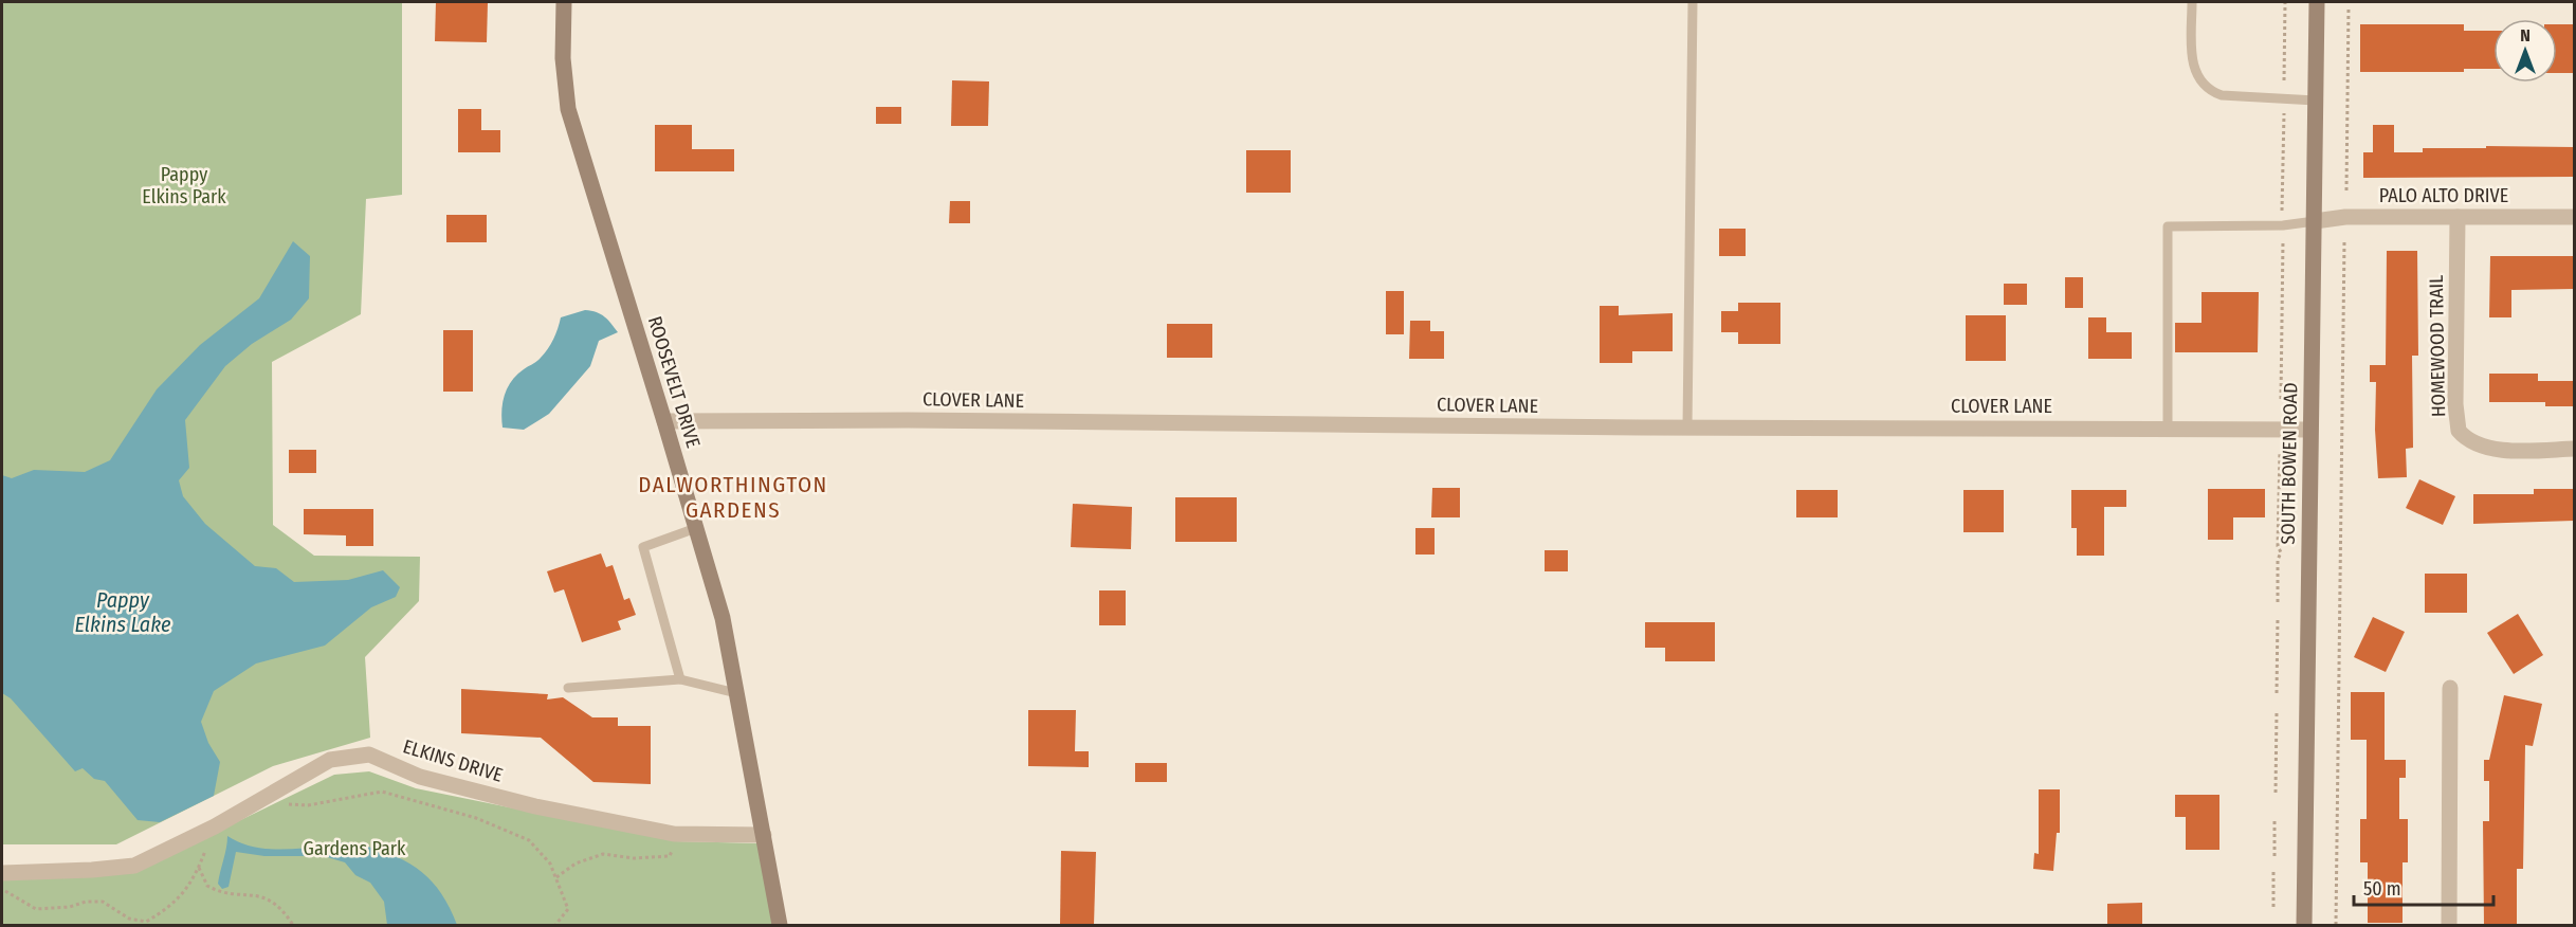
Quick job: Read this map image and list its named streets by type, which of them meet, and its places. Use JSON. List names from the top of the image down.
{
  "streets": {
    "street": [
      "PALO ALTO DRIVE",
      "HOMEWOOD TRAIL",
      "ROOSEVELT DRIVE",
      "CLOVER LANE",
      "SOUTH BOWEN ROAD",
      "ELKINS DRIVE"
    ]
  },
  "crossings": [
    ["PALO ALTO DRIVE", "HOMEWOOD TRAIL"],
    ["PALO ALTO DRIVE", "SOUTH BOWEN ROAD"],
    ["ROOSEVELT DRIVE", "CLOVER LANE"],
    ["ROOSEVELT DRIVE", "ELKINS DRIVE"],
    ["CLOVER LANE", "SOUTH BOWEN ROAD"]
  ],
  "districts": ["DALWORTHINGTON GARDENS"],
  "water": ["Pappy Elkins Lake"],
  "parks": ["Pappy Elkins Park", "Gardens Park"],
  "scale_bar": "50 m",
  "north": "top"
}
